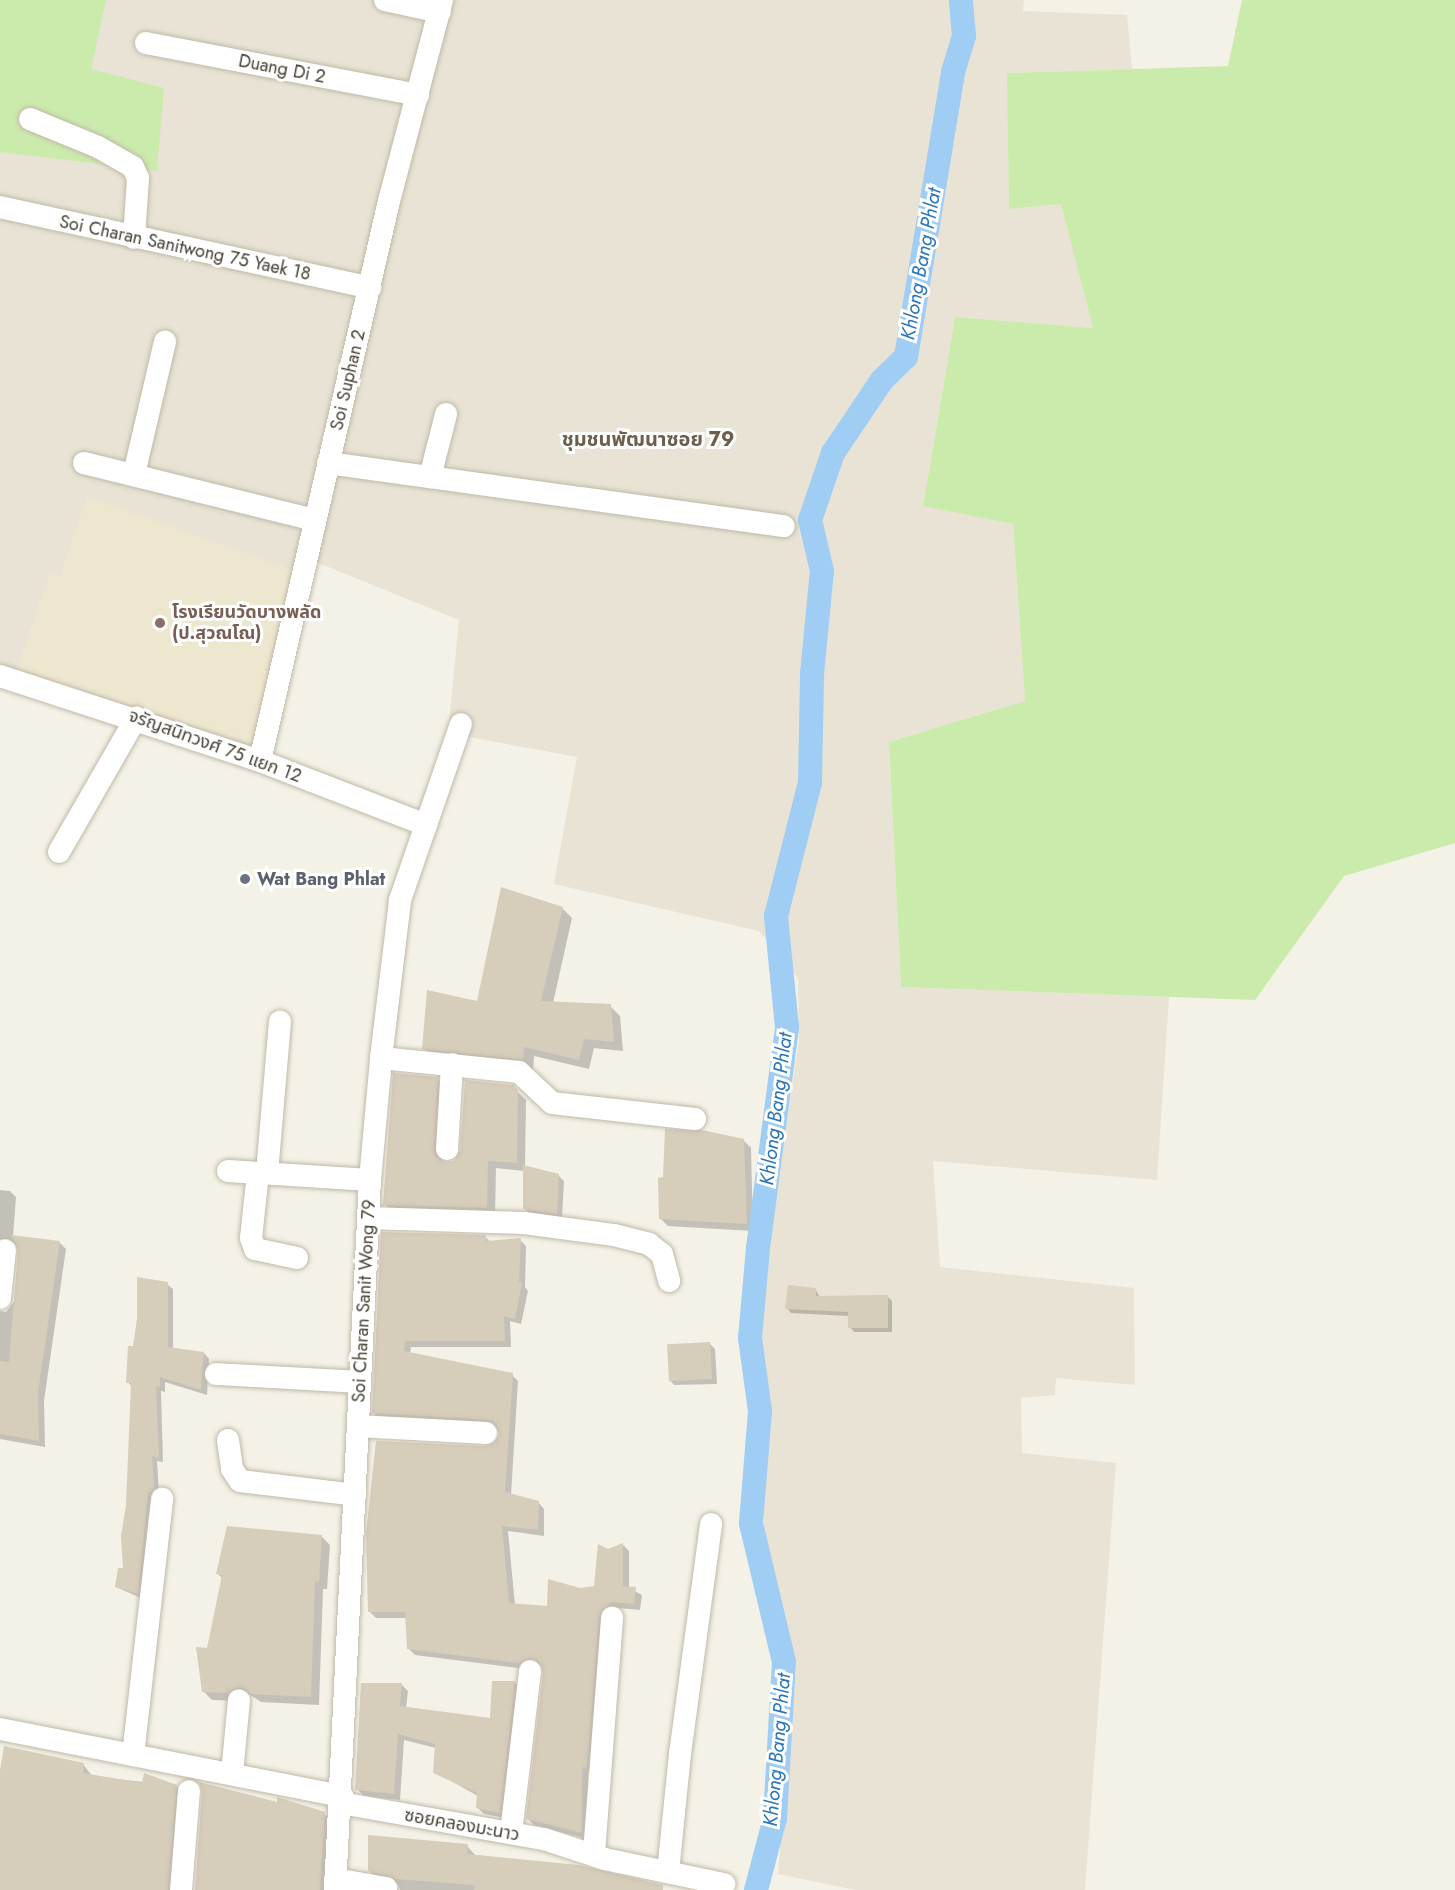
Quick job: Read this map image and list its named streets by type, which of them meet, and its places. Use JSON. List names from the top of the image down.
{
  "streets": {
    "street": [
      "Duang Di 2",
      "Soi Charan Sanitwong 75 Yaek 18",
      "Soi Suphan 2",
      "จรัญสนิทวงศ์ 75 แยก 12",
      "Soi Charan Sanit Wong 79",
      "ซอยคลองมะนาว"
    ]
  },
  "crossings": [
    ["Duang Di 2", "Soi Suphan 2"],
    ["Soi Charan Sanitwong 75 Yaek 18", "Soi Suphan 2"],
    ["Soi Suphan 2", "จรัญสนิทวงศ์ 75 แยก 12"],
    ["จรัญสนิทวงศ์ 75 แยก 12", "Soi Charan Sanit Wong 79"],
    ["Soi Charan Sanit Wong 79", "ซอยคลองมะนาว"]
  ],
  "districts": ["ชุมชนพัฒนาซอย 79"],
  "water": ["Khlong Bang Phlat"],
  "places": ["โรงเรียนวัดบางพลัด (ป.สุวณโณ)", "Wat Bang Phlat"]
}
